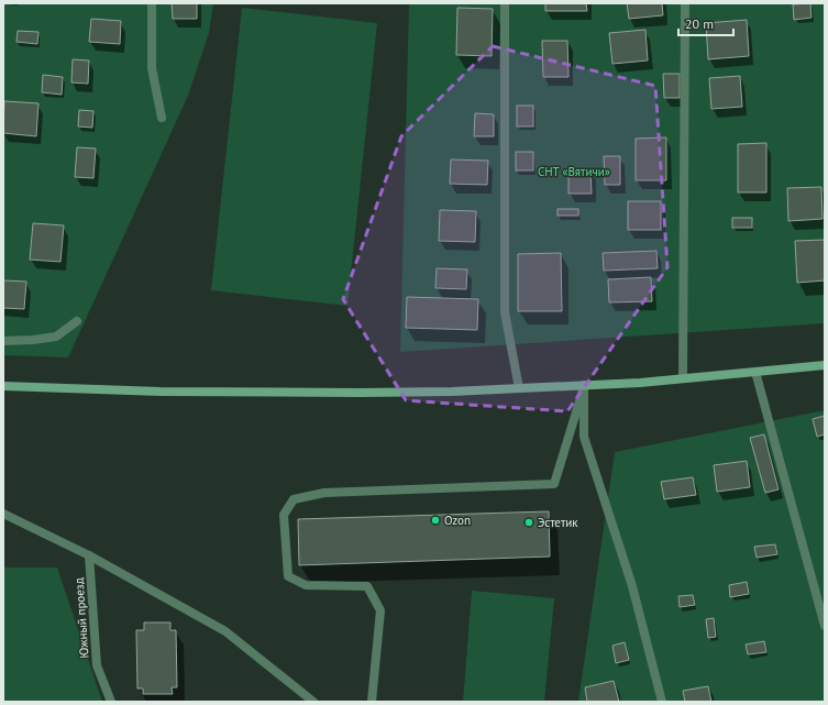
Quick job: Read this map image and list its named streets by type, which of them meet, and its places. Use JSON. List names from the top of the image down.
{
  "streets": {
    "street": ["Южный проезд"]
  },
  "parks": ["СНТ «Вятичи»"],
  "places": ["Ozon", "Эстетик"],
  "scale_bar": "20 m"
}
